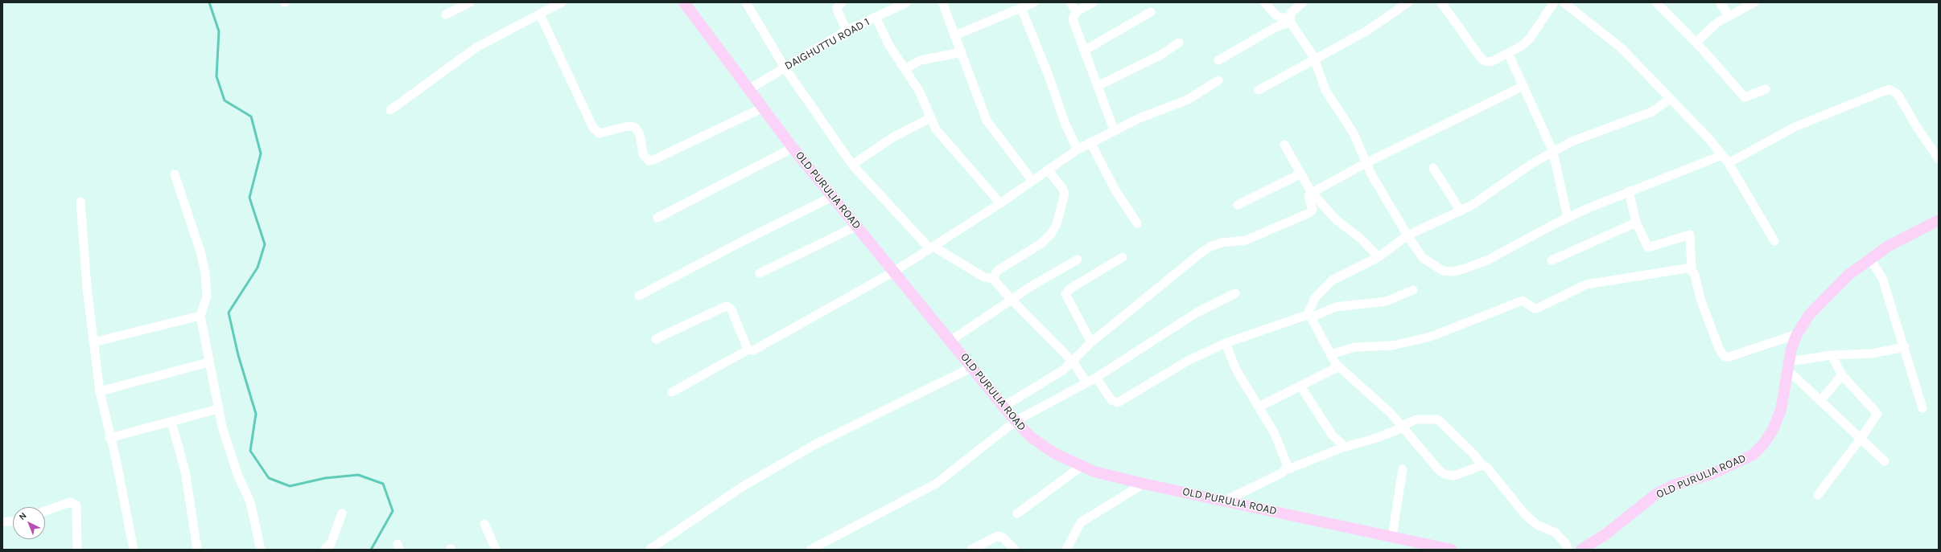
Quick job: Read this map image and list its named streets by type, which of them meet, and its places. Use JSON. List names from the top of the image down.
{
  "streets": {
    "main road": ["OLD PURULIA ROAD"],
    "street": ["DAIGHUTTU ROAD 1"]
  },
  "crossings": [
    ["DAIGHUTTU ROAD 1", "OLD PURULIA ROAD"]
  ],
  "north": "top left"
}
